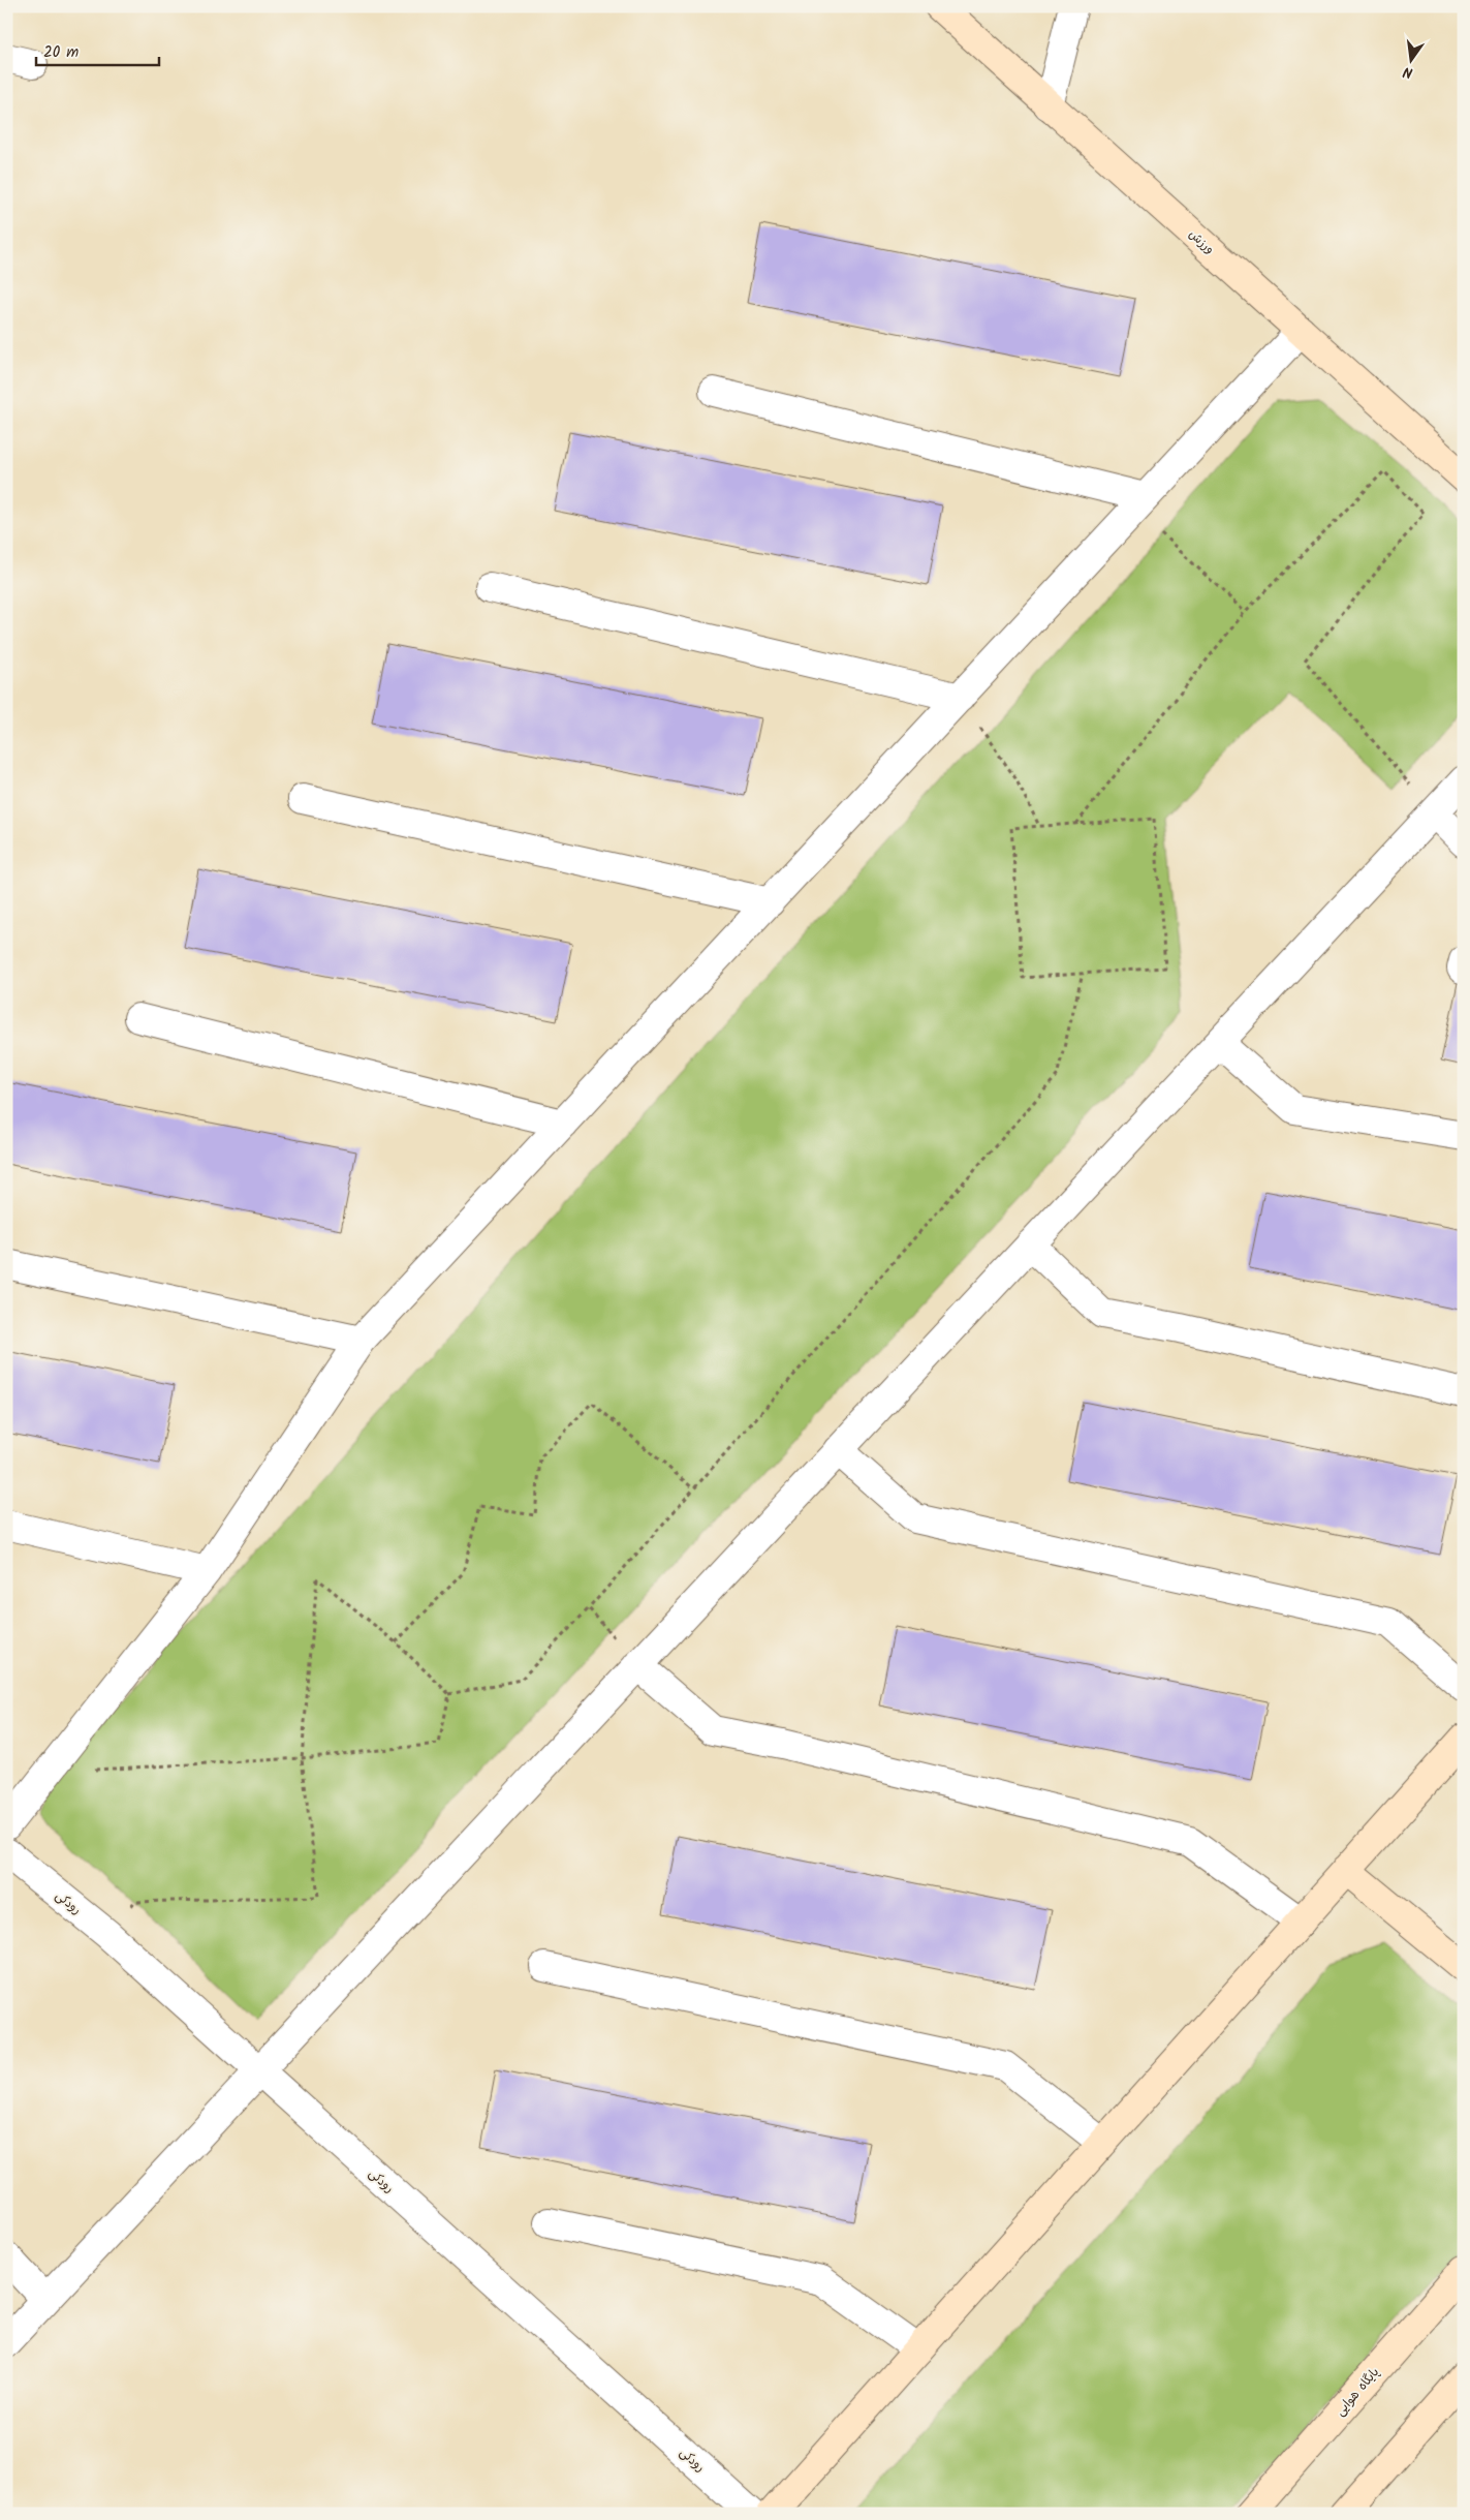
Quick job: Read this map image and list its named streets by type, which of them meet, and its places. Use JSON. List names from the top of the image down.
{
  "streets": {
    "street": ["ورزش", "رودکی", "پایگاه هوایی"]
  },
  "scale_bar": "20 m",
  "north": "bottom"
}
